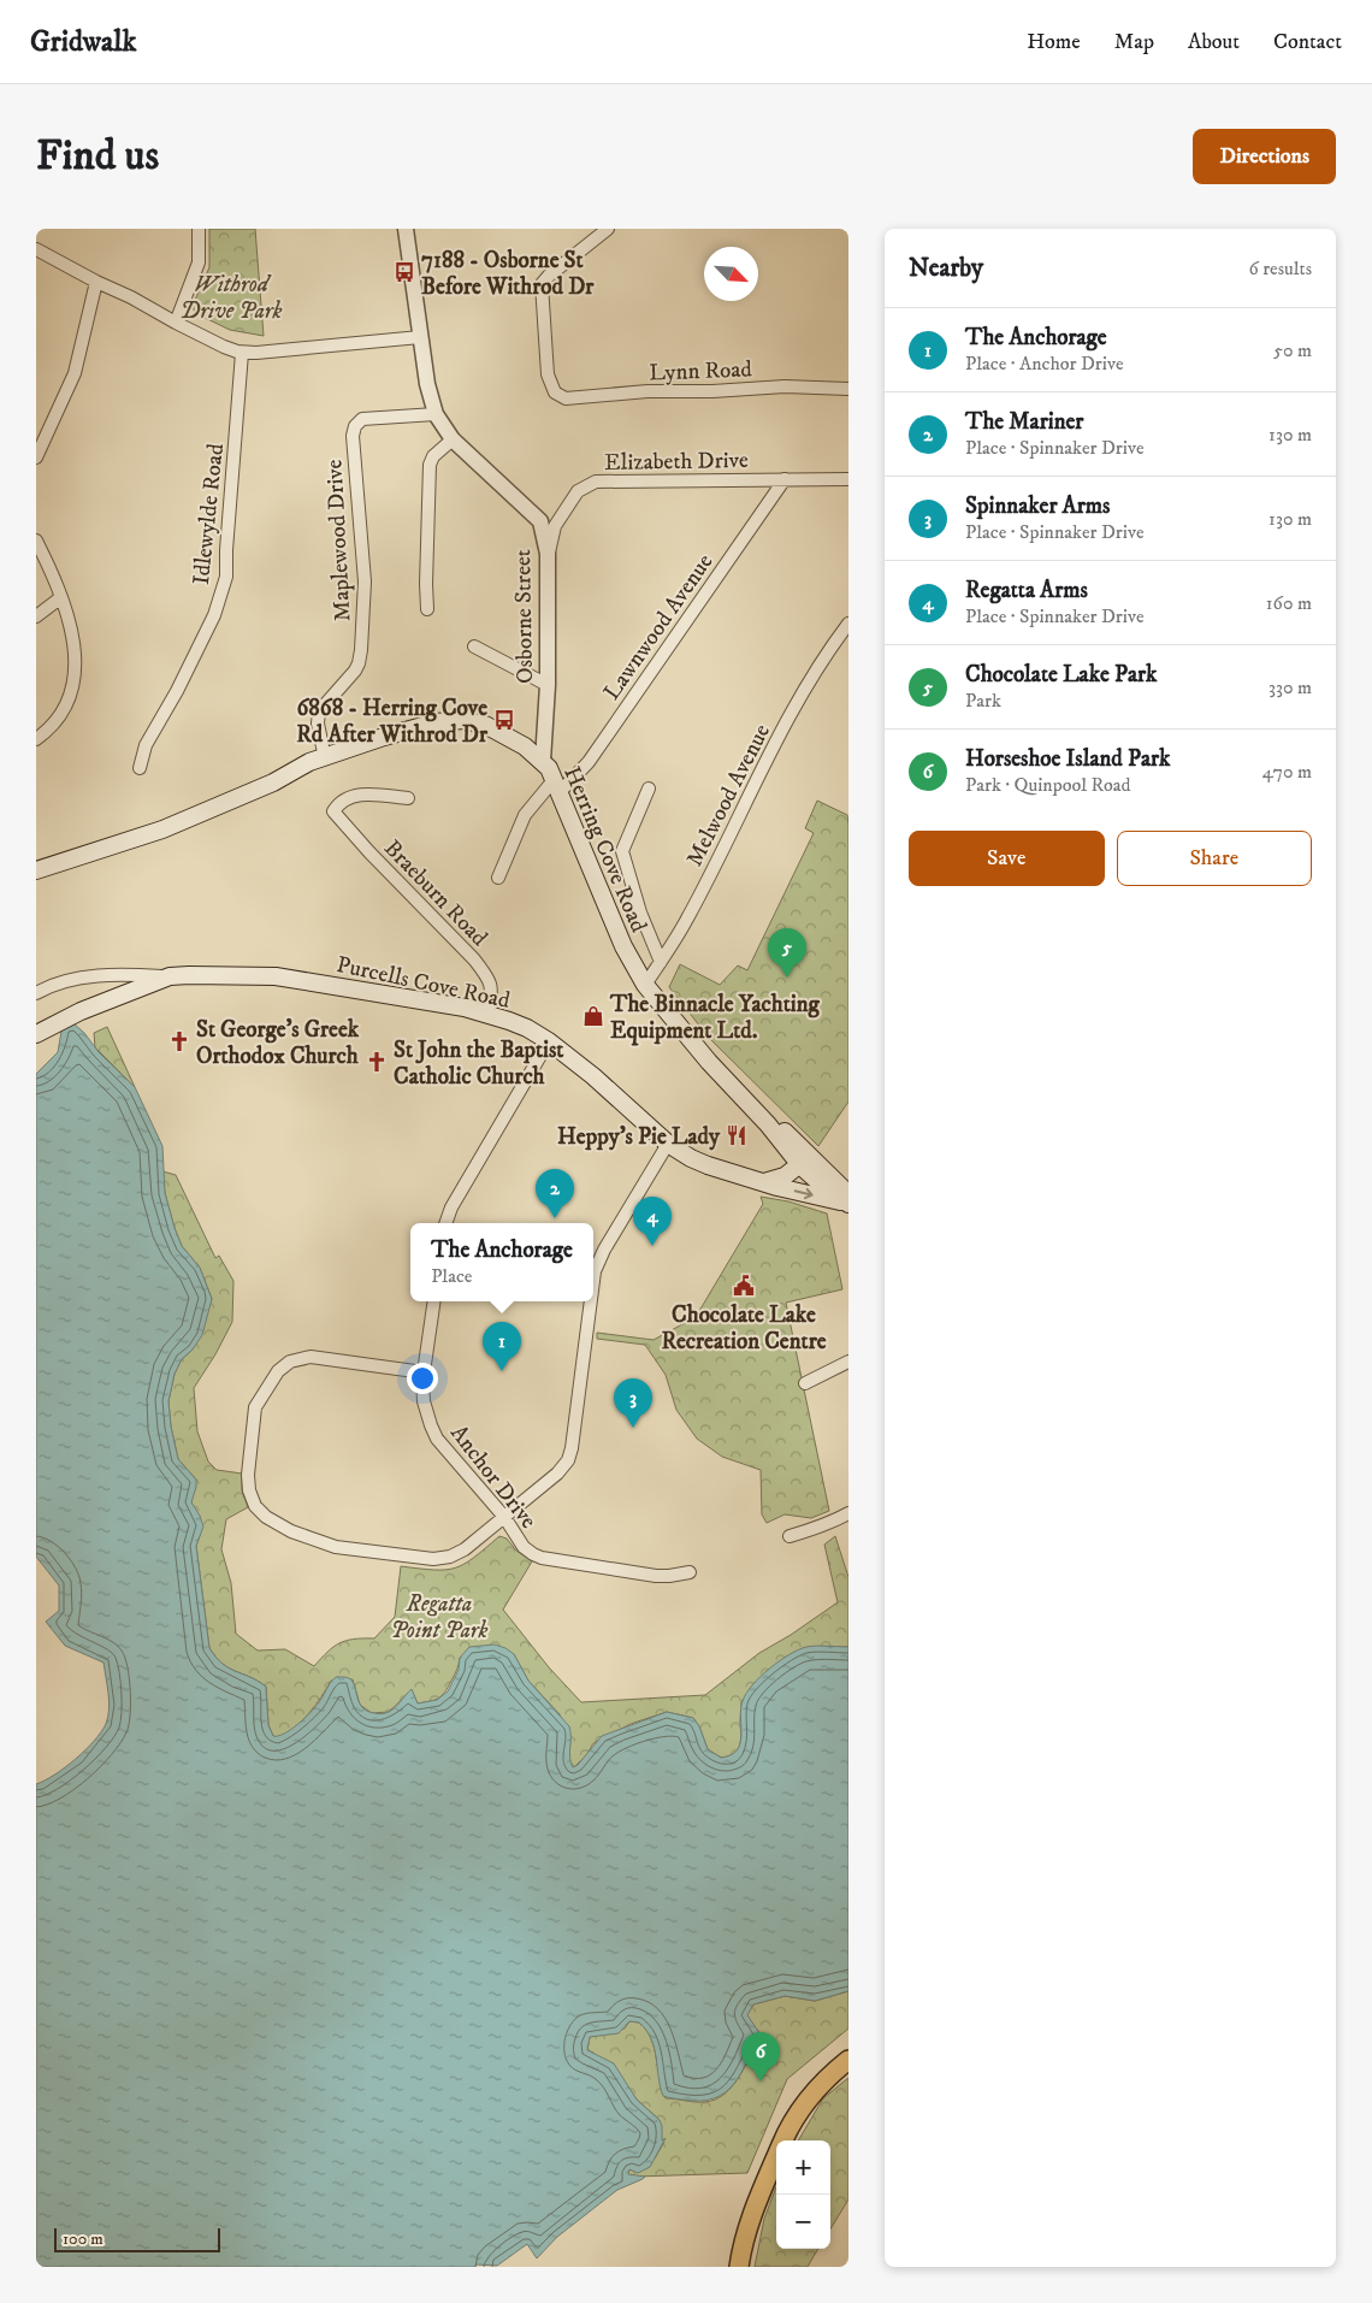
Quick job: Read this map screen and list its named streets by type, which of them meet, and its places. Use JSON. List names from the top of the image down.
{
  "streets": {
    "main road": ["Herring Cove Road", "Purcells Cove Road"],
    "street": [
      "Lynn Road",
      "Elizabeth Drive",
      "Idlewylde Road",
      "Maplewood Drive",
      "Osborne Street",
      "Lawnwood Avenue",
      "Melwood Avenue",
      "Braeburn Road",
      "Anchor Drive"
    ]
  },
  "crossings": [
    ["Elizabeth Drive", "Osborne Street"],
    ["Elizabeth Drive", "Lawnwood Avenue"],
    ["Maplewood Drive", "Osborne Street"],
    ["Maplewood Drive", "Herring Cove Road"],
    ["Osborne Street", "Herring Cove Road"],
    ["Lawnwood Avenue", "Herring Cove Road"],
    ["Melwood Avenue", "Herring Cove Road"],
    ["Herring Cove Road", "Purcells Cove Road"],
    ["Braeburn Road", "Purcells Cove Road"]
  ],
  "parks": ["Withrod Drive Park", "Regatta Point Park"],
  "places": {
    "bus stop": ["7188 - Osborne St Before Withrod Dr", "6868 - Herring Cove Rd After Withrod Dr"],
    "shop": ["The Binnacle Yachting Equipment Ltd."],
    "church": ["St George's Greek Orthodox Church", "St John the Baptist Catholic Church"],
    "restaurant": ["Heppy's Pie Lady"],
    "public building": ["Chocolate Lake Recreation Centre"]
  },
  "scale_bar": "100 m",
  "north": "bottom right",
  "page": {
    "header": "Gridwalk",
    "nav": [
      "Home",
      "Map",
      "About",
      "Contact"
    ],
    "buttons": [
      "Directions",
      ["Save", "Share"]
    ],
    "title": "Find us",
    "heading": ["Nearby", "6 results"],
    "list": [
      {
        "mark": "1",
        "name": "The Anchorage",
        "note": "Place · Anchor Drive",
        "value": "50 m"
      },
      {
        "mark": "2",
        "name": "The Mariner",
        "note": "Place · Spinnaker Drive",
        "value": "130 m"
      },
      {
        "mark": "3",
        "name": "Spinnaker Arms",
        "note": "Place · Spinnaker Drive",
        "value": "130 m"
      },
      {
        "mark": "4",
        "name": "Regatta Arms",
        "note": "Place · Spinnaker Drive",
        "value": "160 m"
      },
      {
        "mark": "5",
        "name": "Chocolate Lake Park",
        "note": "Park",
        "value": "330 m"
      },
      {
        "mark": "6",
        "name": "Horseshoe Island Park",
        "note": "Park · Quinpool Road",
        "value": "470 m"
      }
    ],
    "pins": [
      "5",
      "2",
      "4",
      "1",
      "3",
      "6"
    ],
    "popup": ["The Anchorage", "Place"],
    "map_buttons": ["+", "−"],
    "scale": "100 m"
  }
}
